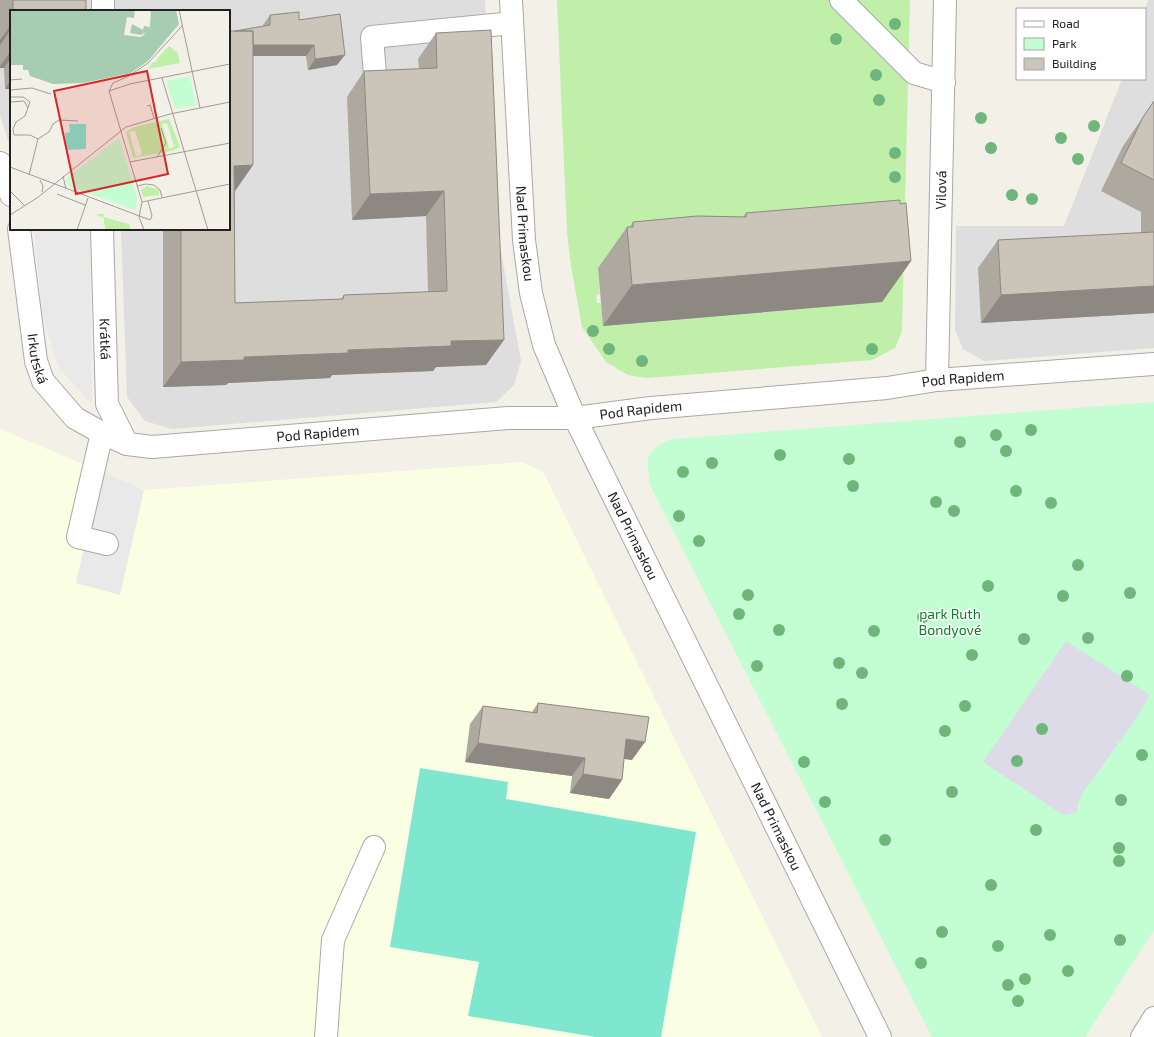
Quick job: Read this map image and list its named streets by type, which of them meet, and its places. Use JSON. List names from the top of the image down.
{
  "streets": {
    "street": [
      "Vilová",
      "Nad Primaskou",
      "Krátká",
      "Irkutská",
      "Pod Rapidem"
    ]
  },
  "crossings": [
    ["Vilová", "Pod Rapidem"],
    ["Nad Primaskou", "Pod Rapidem"],
    ["Krátká", "Irkutská"],
    ["Krátká", "Pod Rapidem"],
    ["Irkutská", "Pod Rapidem"]
  ],
  "parks": ["park Ruth Bondyové"],
  "legend": ["Road", "Park", "Building"]
}
